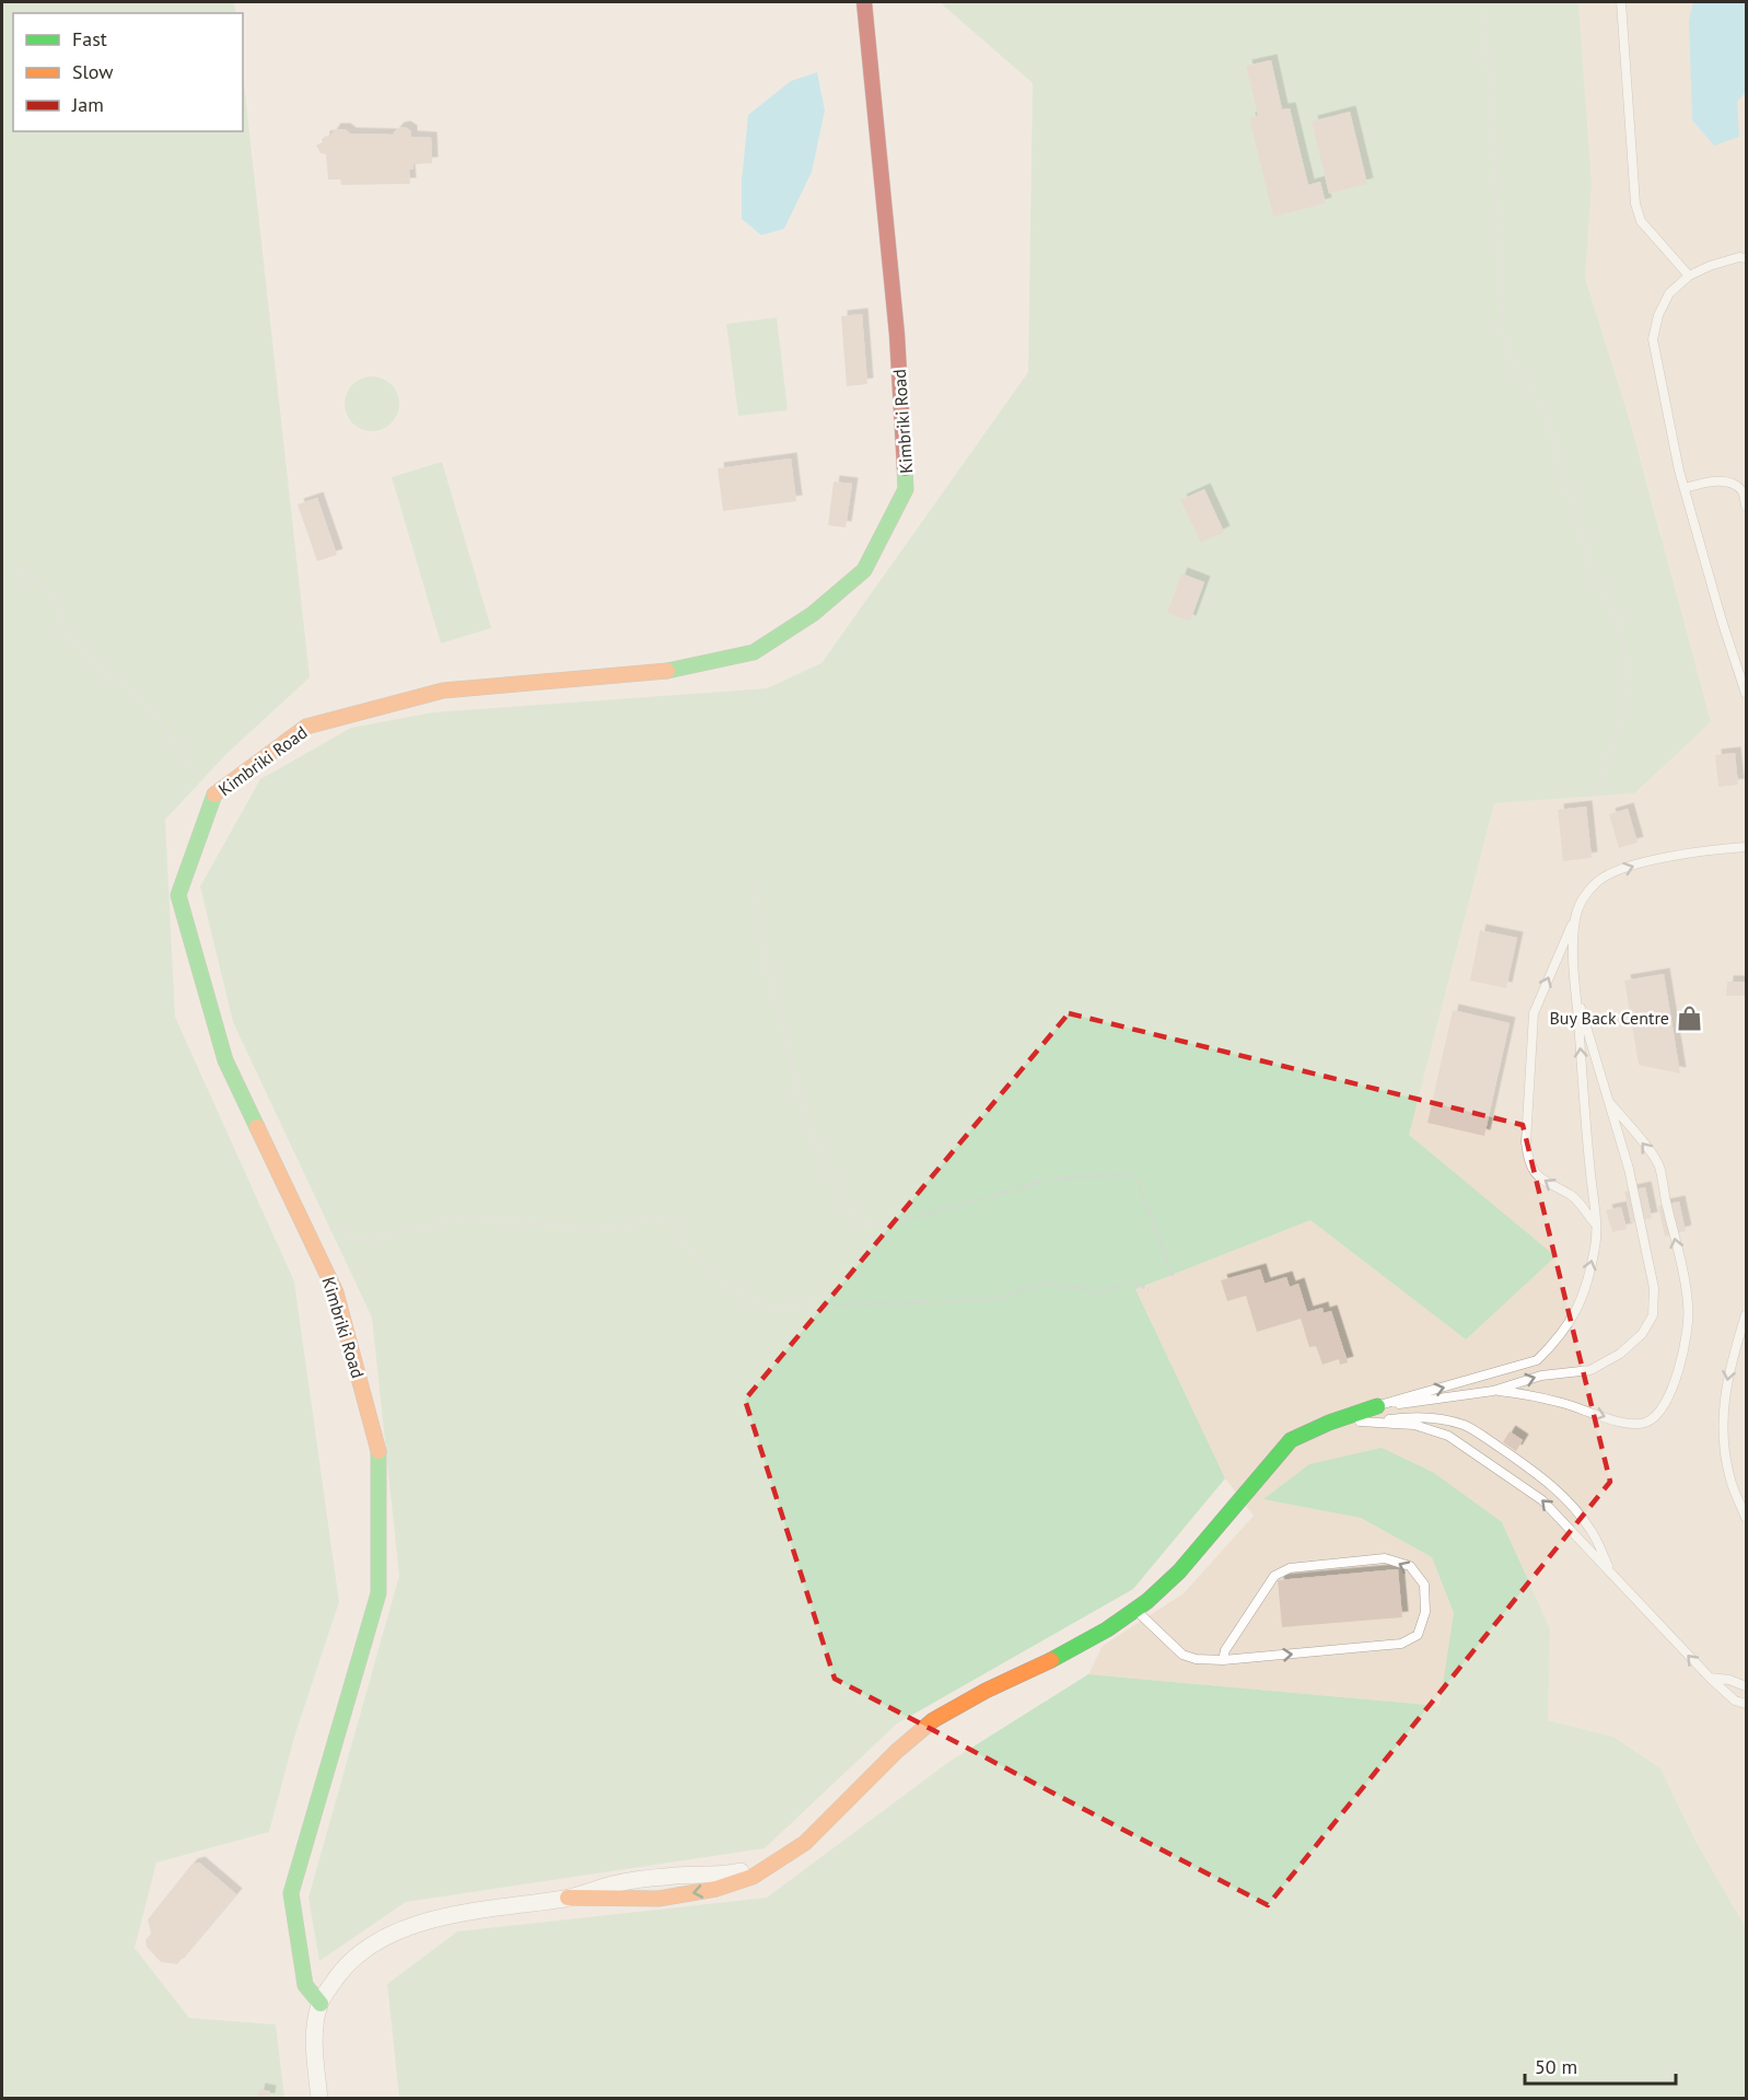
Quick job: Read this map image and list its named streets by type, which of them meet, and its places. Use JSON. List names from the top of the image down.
{
  "streets": {
    "street": ["Kimbriki Road"]
  },
  "places": {
    "shop": ["Buy Back Centre"]
  },
  "legend": ["Fast", "Slow", "Jam"],
  "scale_bar": "50 m"
}
